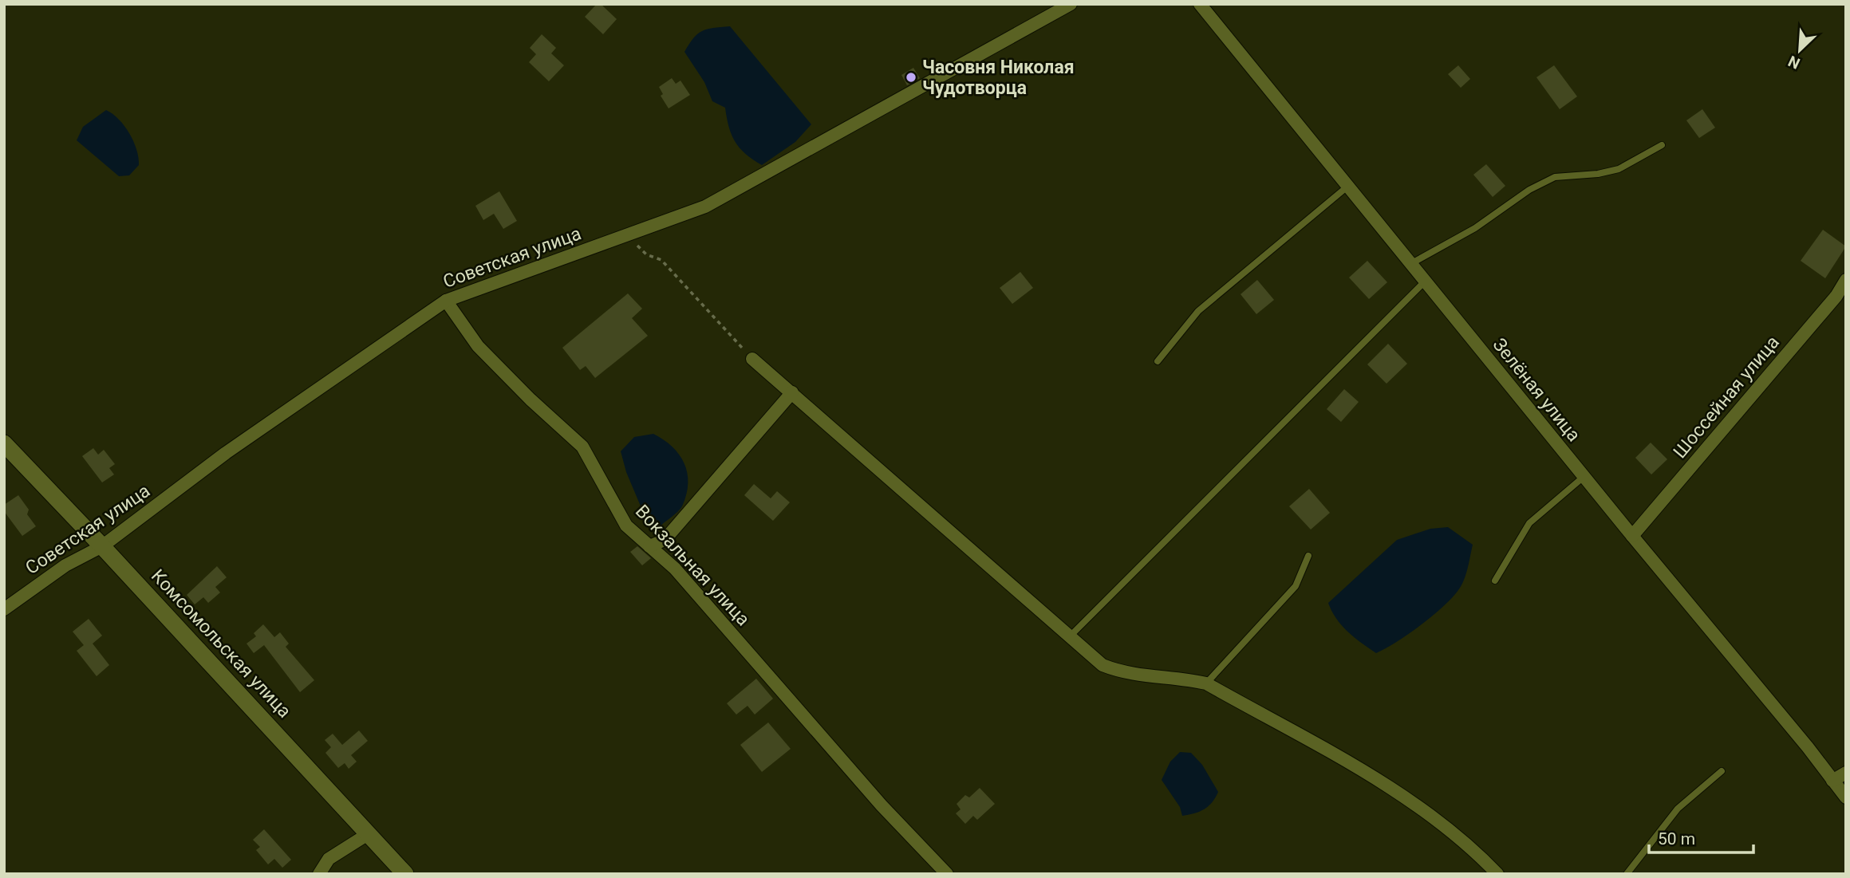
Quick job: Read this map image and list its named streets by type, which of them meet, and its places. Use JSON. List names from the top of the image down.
{
  "streets": {
    "street": [
      "Советская улица",
      "Зелёная улица",
      "Шоссейная улица",
      "Вокзальная улица",
      "Комсомольская улица"
    ]
  },
  "crossings": [
    ["Советская улица", "Вокзальная улица"],
    ["Советская улица", "Комсомольская улица"],
    ["Зелёная улица", "Шоссейная улица"]
  ],
  "places": ["Часовня Николая Чудотворца"],
  "scale_bar": "50 m",
  "north": "bottom left"
}
